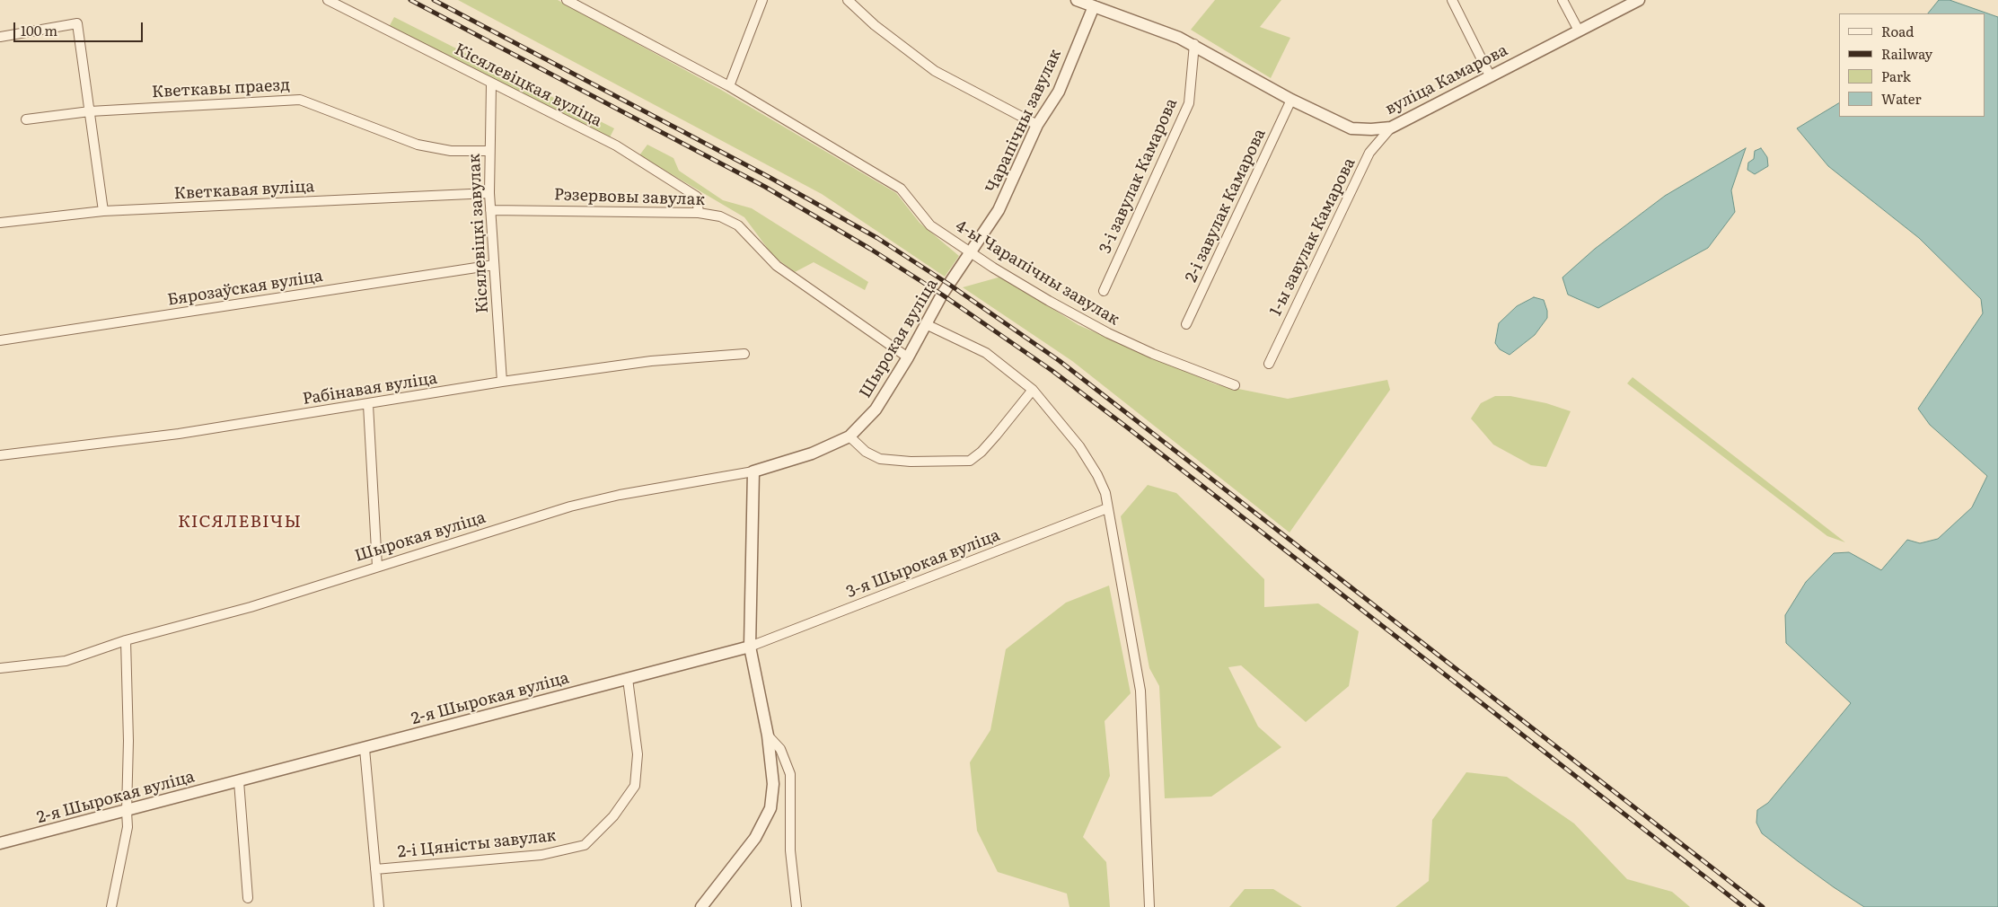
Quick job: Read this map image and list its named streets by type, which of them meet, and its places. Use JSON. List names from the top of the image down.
{
  "streets": {
    "street": [
      "вуліца Камарова",
      "Кісялевіцкая вуліца",
      "Кветкавы праезд",
      "Чарапічны завулак",
      "3-і завулак Камарова",
      "Кветкавая вуліца",
      "Рэзервовы завулак",
      "2-і завулак Камарова",
      "Кісялевіцкі завулак",
      "1-ы завулак Камарова",
      "4-ы Чарапічны завулак",
      "Бярозаўская вуліца",
      "Шырокая вуліца",
      "Рабінавая вуліца",
      "3-я Шырокая вуліца",
      "2-я Шырокая вуліца",
      "2-і Цяністы завулак"
    ]
  },
  "crossings": [
    ["вуліца Камарова", "Чарапічны завулак"],
    ["вуліца Камарова", "3-і завулак Камарова"],
    ["вуліца Камарова", "2-і завулак Камарова"],
    ["вуліца Камарова", "1-ы завулак Камарова"],
    ["Кісялевіцкая вуліца", "Рэзервовы завулак"],
    ["Кісялевіцкая вуліца", "Кісялевіцкі завулак"],
    ["Кветкавы праезд", "Кісялевіцкі завулак"],
    ["Чарапічны завулак", "4-ы Чарапічны завулак"],
    ["Чарапічны завулак", "Шырокая вуліца"],
    ["Кветкавая вуліца", "Кісялевіцкі завулак"],
    ["Рэзервовы завулак", "Кісялевіцкі завулак"],
    ["Рэзервовы завулак", "Шырокая вуліца"],
    ["Кісялевіцкі завулак", "Бярозаўская вуліца"],
    ["Кісялевіцкі завулак", "Рабінавая вуліца"],
    ["4-ы Чарапічны завулак", "Шырокая вуліца"],
    ["3-я Шырокая вуліца", "2-я Шырокая вуліца"],
    ["2-я Шырокая вуліца", "2-і Цяністы завулак"]
  ],
  "districts": ["КІСЯЛЕВІЧЫ"],
  "legend": [
    "Road",
    "Railway",
    "Park",
    "Water"
  ],
  "scale_bar": "100 m"
}
